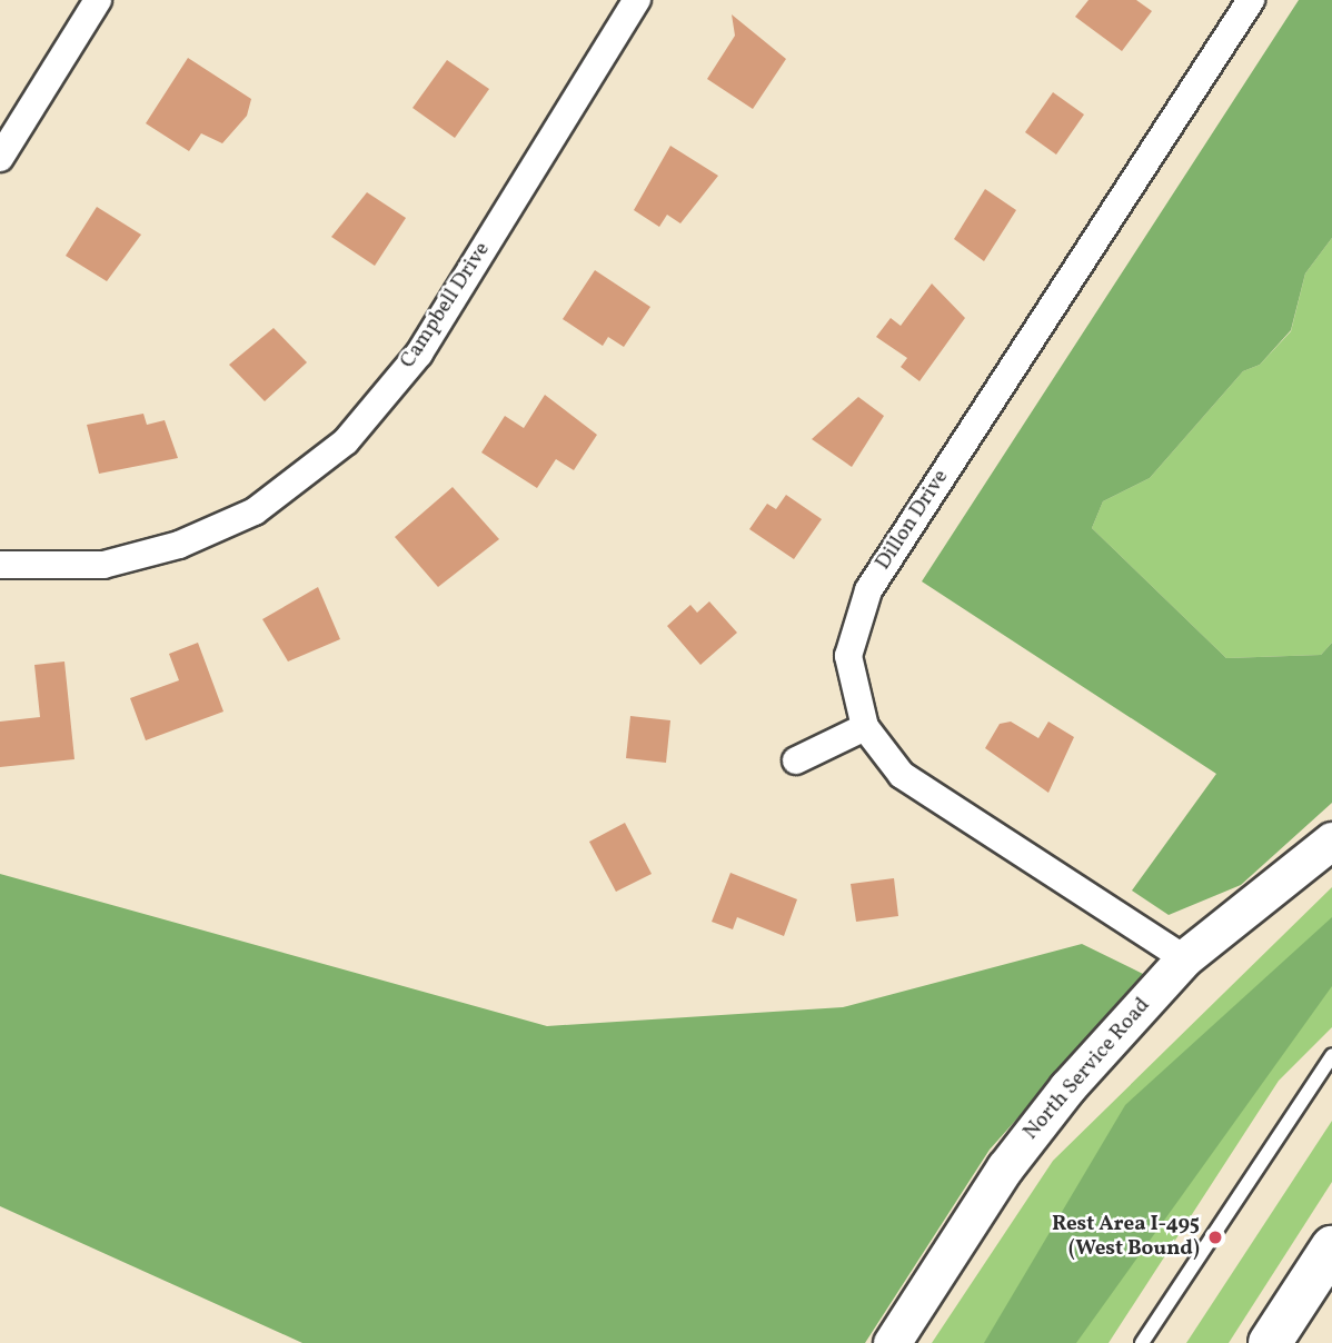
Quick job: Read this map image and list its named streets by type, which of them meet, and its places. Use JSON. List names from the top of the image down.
{
  "streets": {
    "main road": ["North Service Road"],
    "street": ["Campbell Drive", "Dillon Drive"]
  },
  "crossings": [
    ["Dillon Drive", "North Service Road"]
  ],
  "places": ["Rest Area I-495 (West Bound)"]
}
